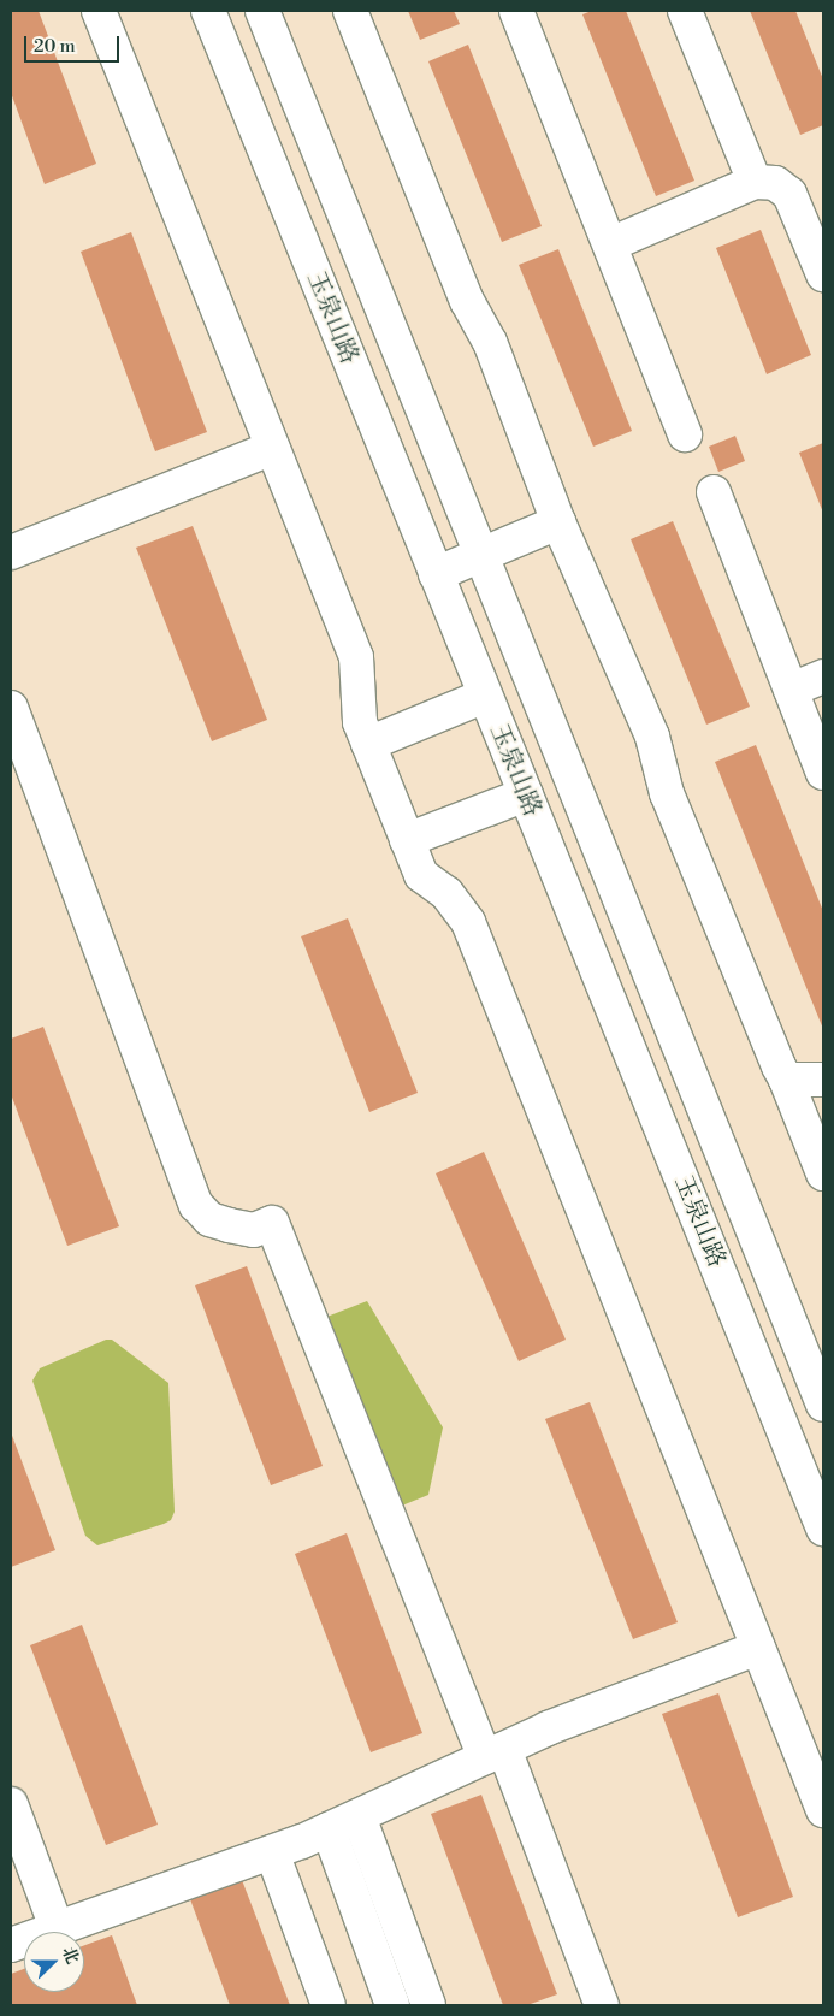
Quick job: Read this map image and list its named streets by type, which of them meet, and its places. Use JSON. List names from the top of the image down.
{
  "streets": {
    "street": ["玉泉山路"]
  },
  "scale_bar": "20 m",
  "north": "right"
}
